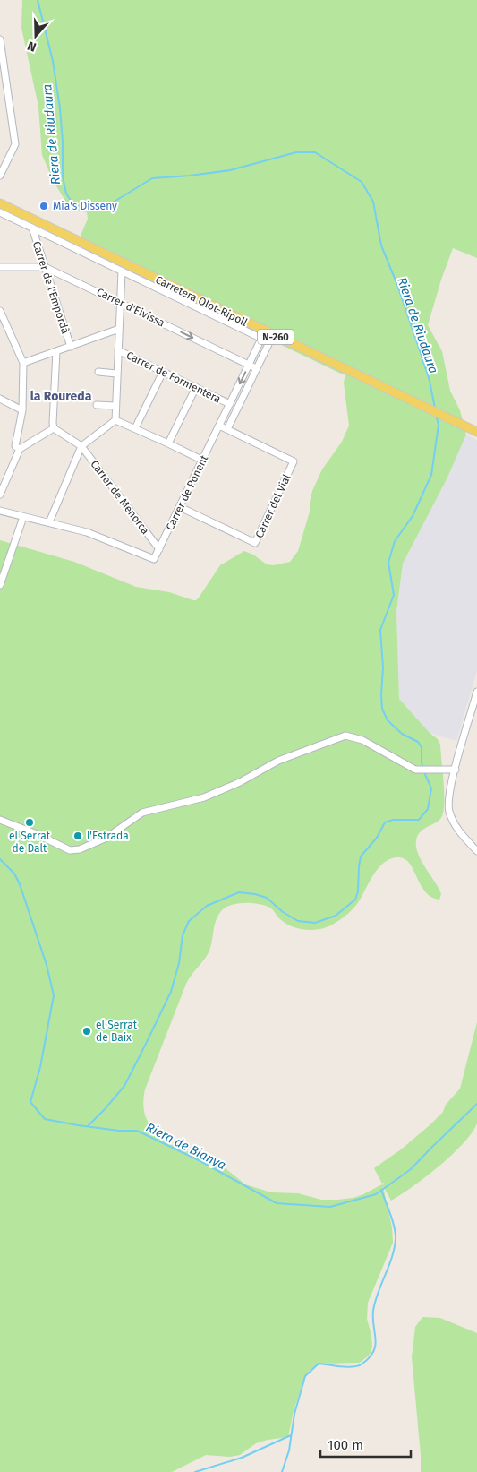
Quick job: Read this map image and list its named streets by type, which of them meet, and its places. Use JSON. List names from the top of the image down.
{
  "streets": {
    "main road": ["Carretera Olot-Ripoll", "N-260"],
    "street": [
      "Carrer de l'Empordà",
      "Carrer d'Eivissa",
      "Carrer de Formentera",
      "Carrer de Ponent",
      "Carrer de Menorca",
      "Carrer del Vial"
    ]
  },
  "crossings": [
    ["Carrer de l'Empordà", "Carrer d'Eivissa"],
    ["Carrer d'Eivissa", "Carrer de Ponent"],
    ["Carrer de Formentera", "Carrer de Ponent"],
    ["Carrer de Ponent", "Carrer de Menorca"],
    ["Carrer de Ponent", "Carrer del Vial"]
  ],
  "districts": ["la Roureda"],
  "water": ["Riera de Riudaura", "Riera de Bianya"],
  "places": [
    "Mia's Disseny",
    "el Serrat de Dalt",
    "l'Estrada",
    "el Serrat de Baix"
  ],
  "scale_bar": "100 m",
  "north": "bottom"
}
